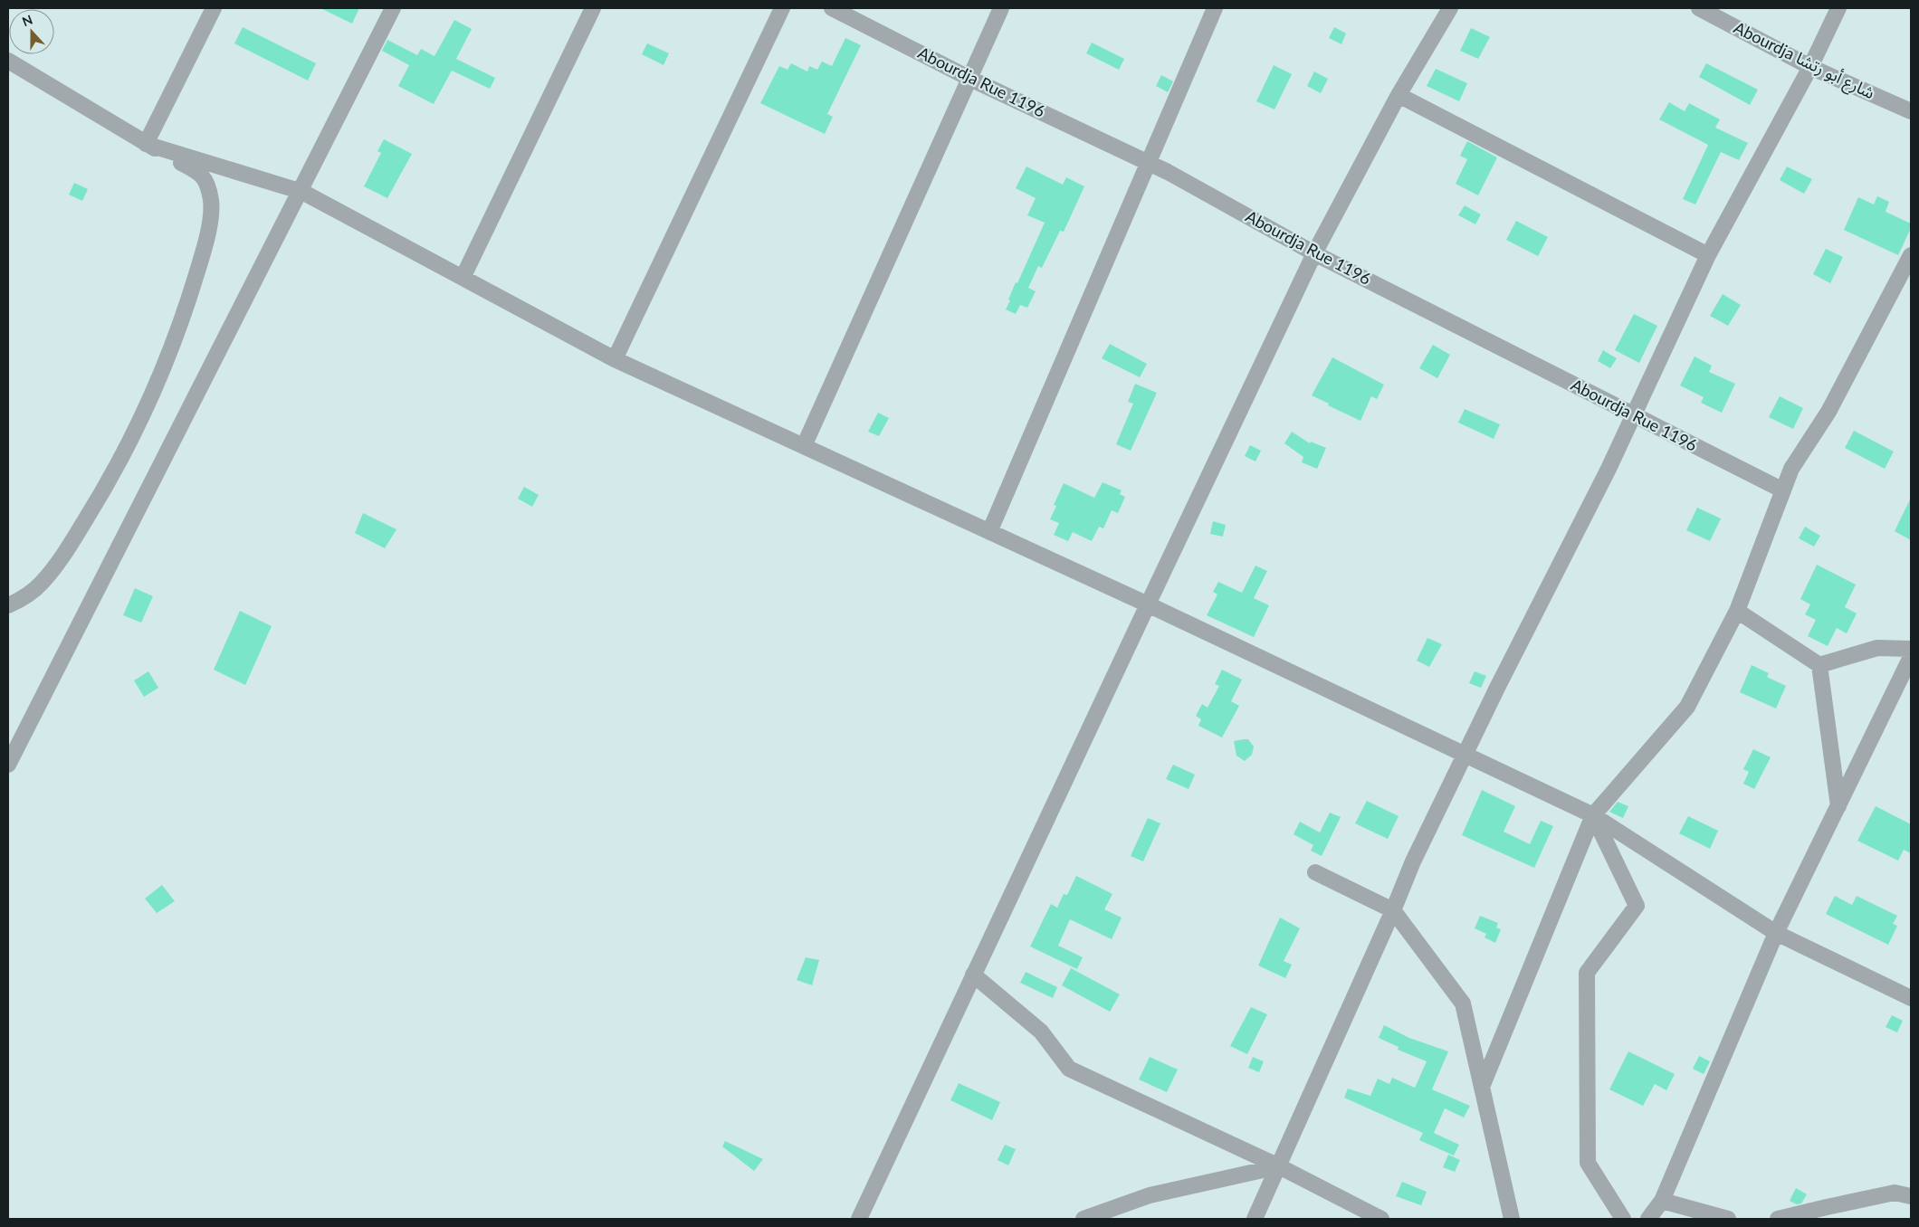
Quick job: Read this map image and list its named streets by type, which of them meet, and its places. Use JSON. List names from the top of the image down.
{
  "streets": {
    "street": ["Abourdja شارع أبو رتشا", "Abourdja Rue 1196"]
  },
  "north": "top"
}
